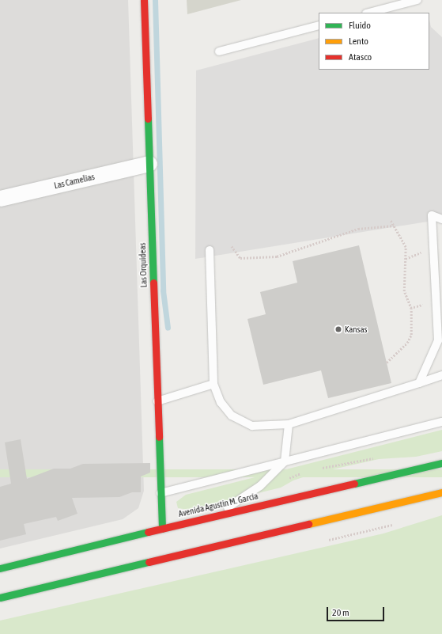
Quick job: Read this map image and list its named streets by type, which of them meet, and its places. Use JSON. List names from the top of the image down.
{
  "streets": {
    "main road": ["Las Orquídeas", "Avenida Agustín M. García"],
    "street": ["Las Camelias"]
  },
  "crossings": [
    ["Las Camelias", "Las Orquídeas"],
    ["Las Orquídeas", "Avenida Agustín M. García"]
  ],
  "places": ["Kansas"],
  "legend": ["Fluido", "Lento", "Atasco"],
  "scale_bar": "20 m"
}
